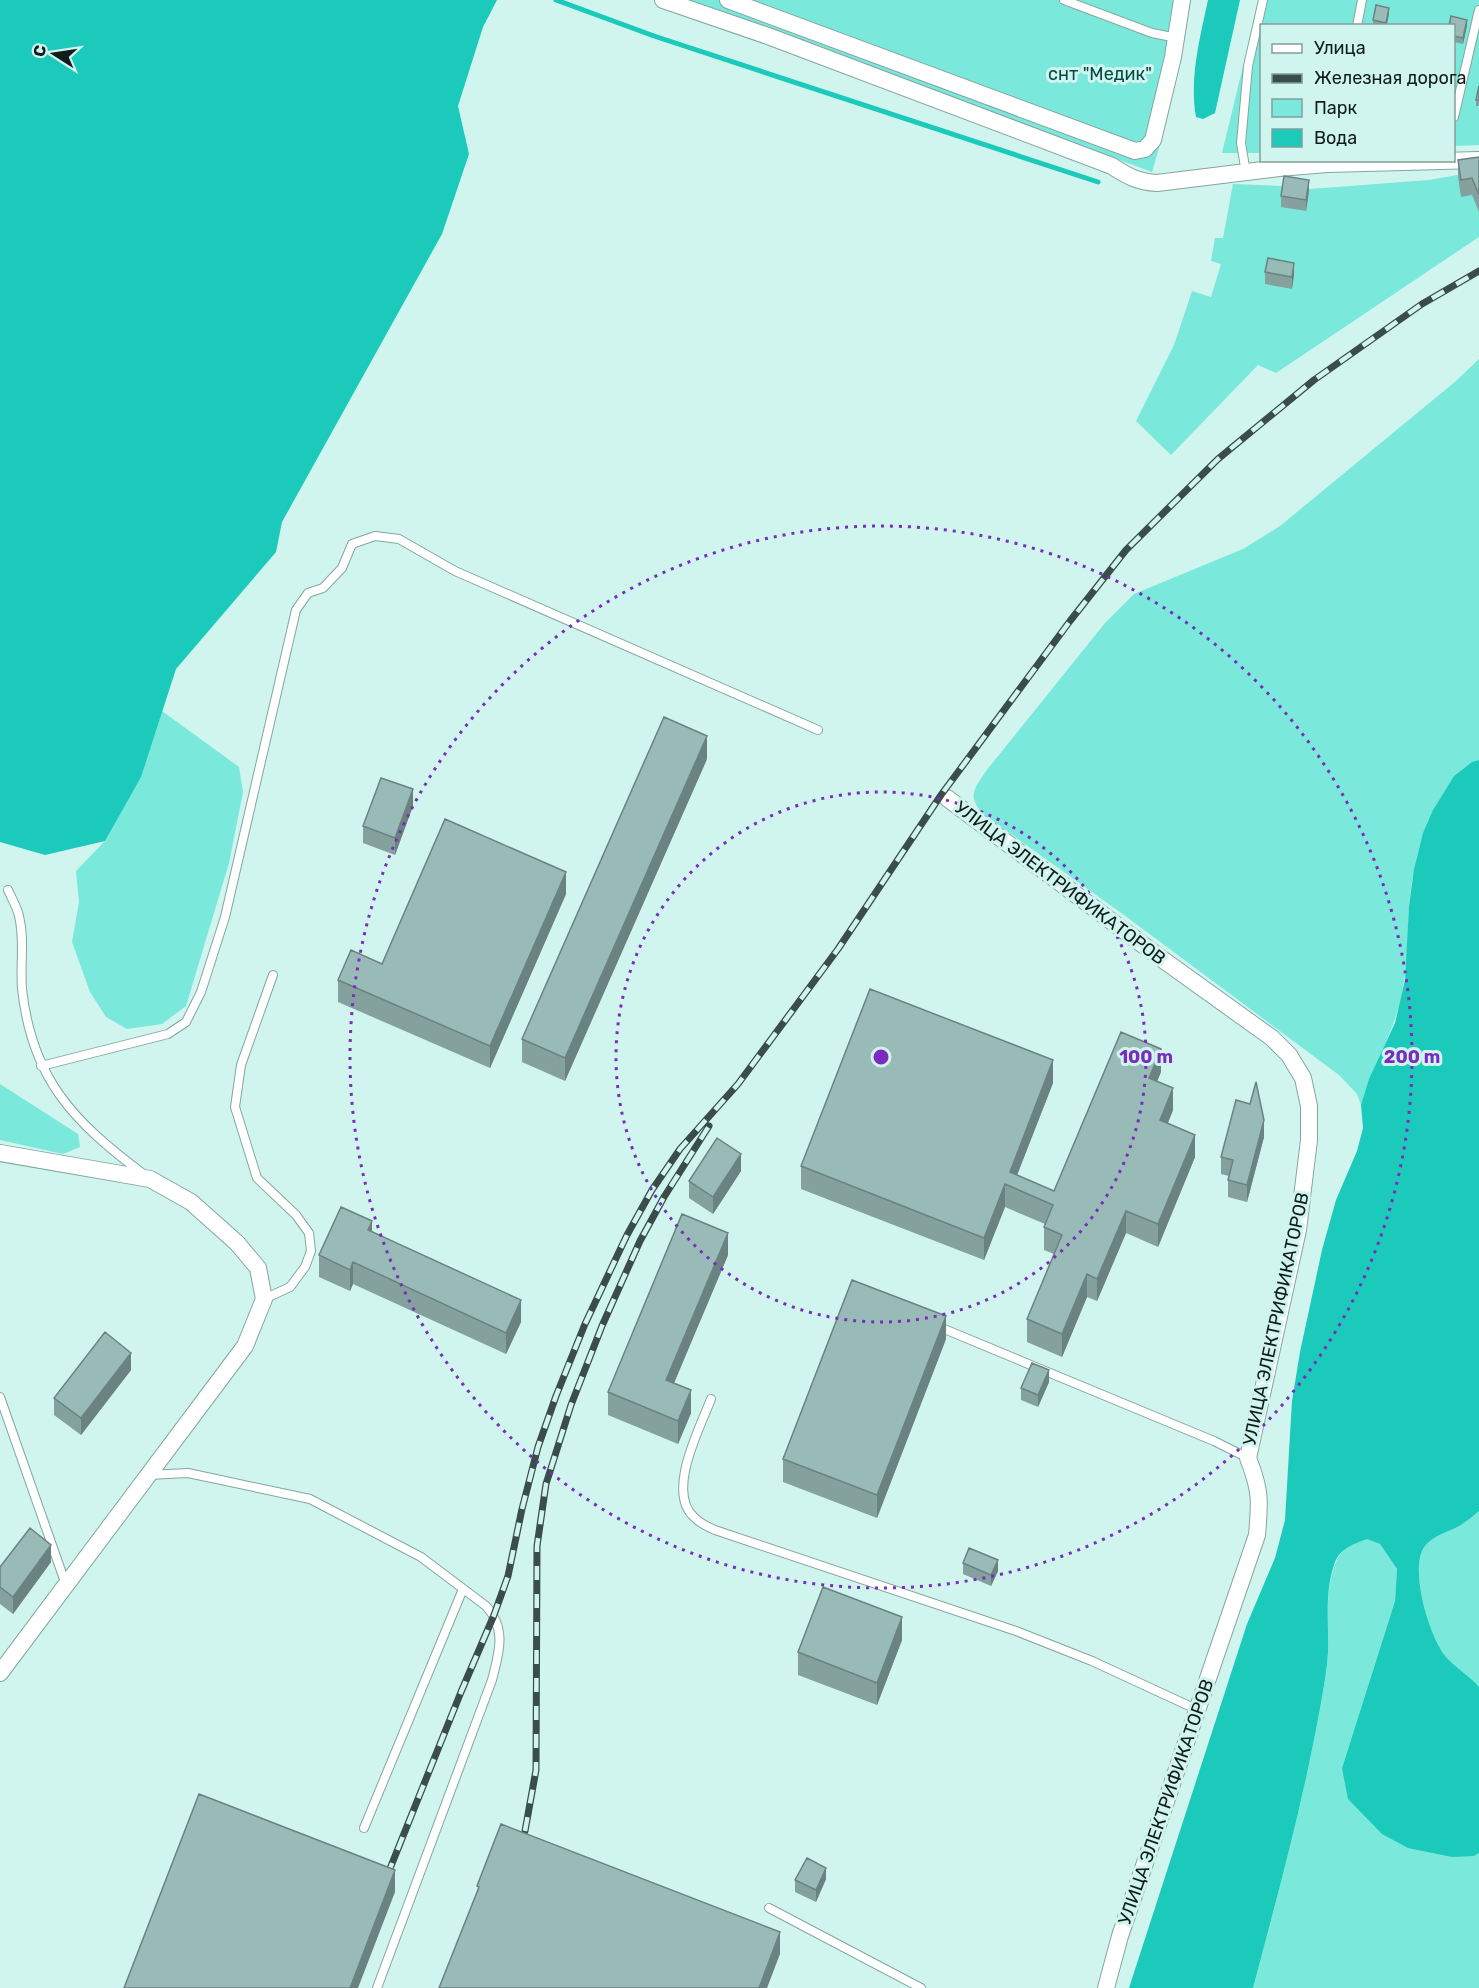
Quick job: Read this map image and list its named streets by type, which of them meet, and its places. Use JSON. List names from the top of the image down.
{
  "streets": {
    "street": ["УЛИЦА ЭЛЕКТРИФИКАТОРОВ"]
  },
  "parks": ["снт \"Медик\""],
  "legend": [
    "Улица",
    "Железная дорога",
    "Парк",
    "Вода"
  ],
  "north": "left",
  "rings": ["100 m", "200 m"]
}
